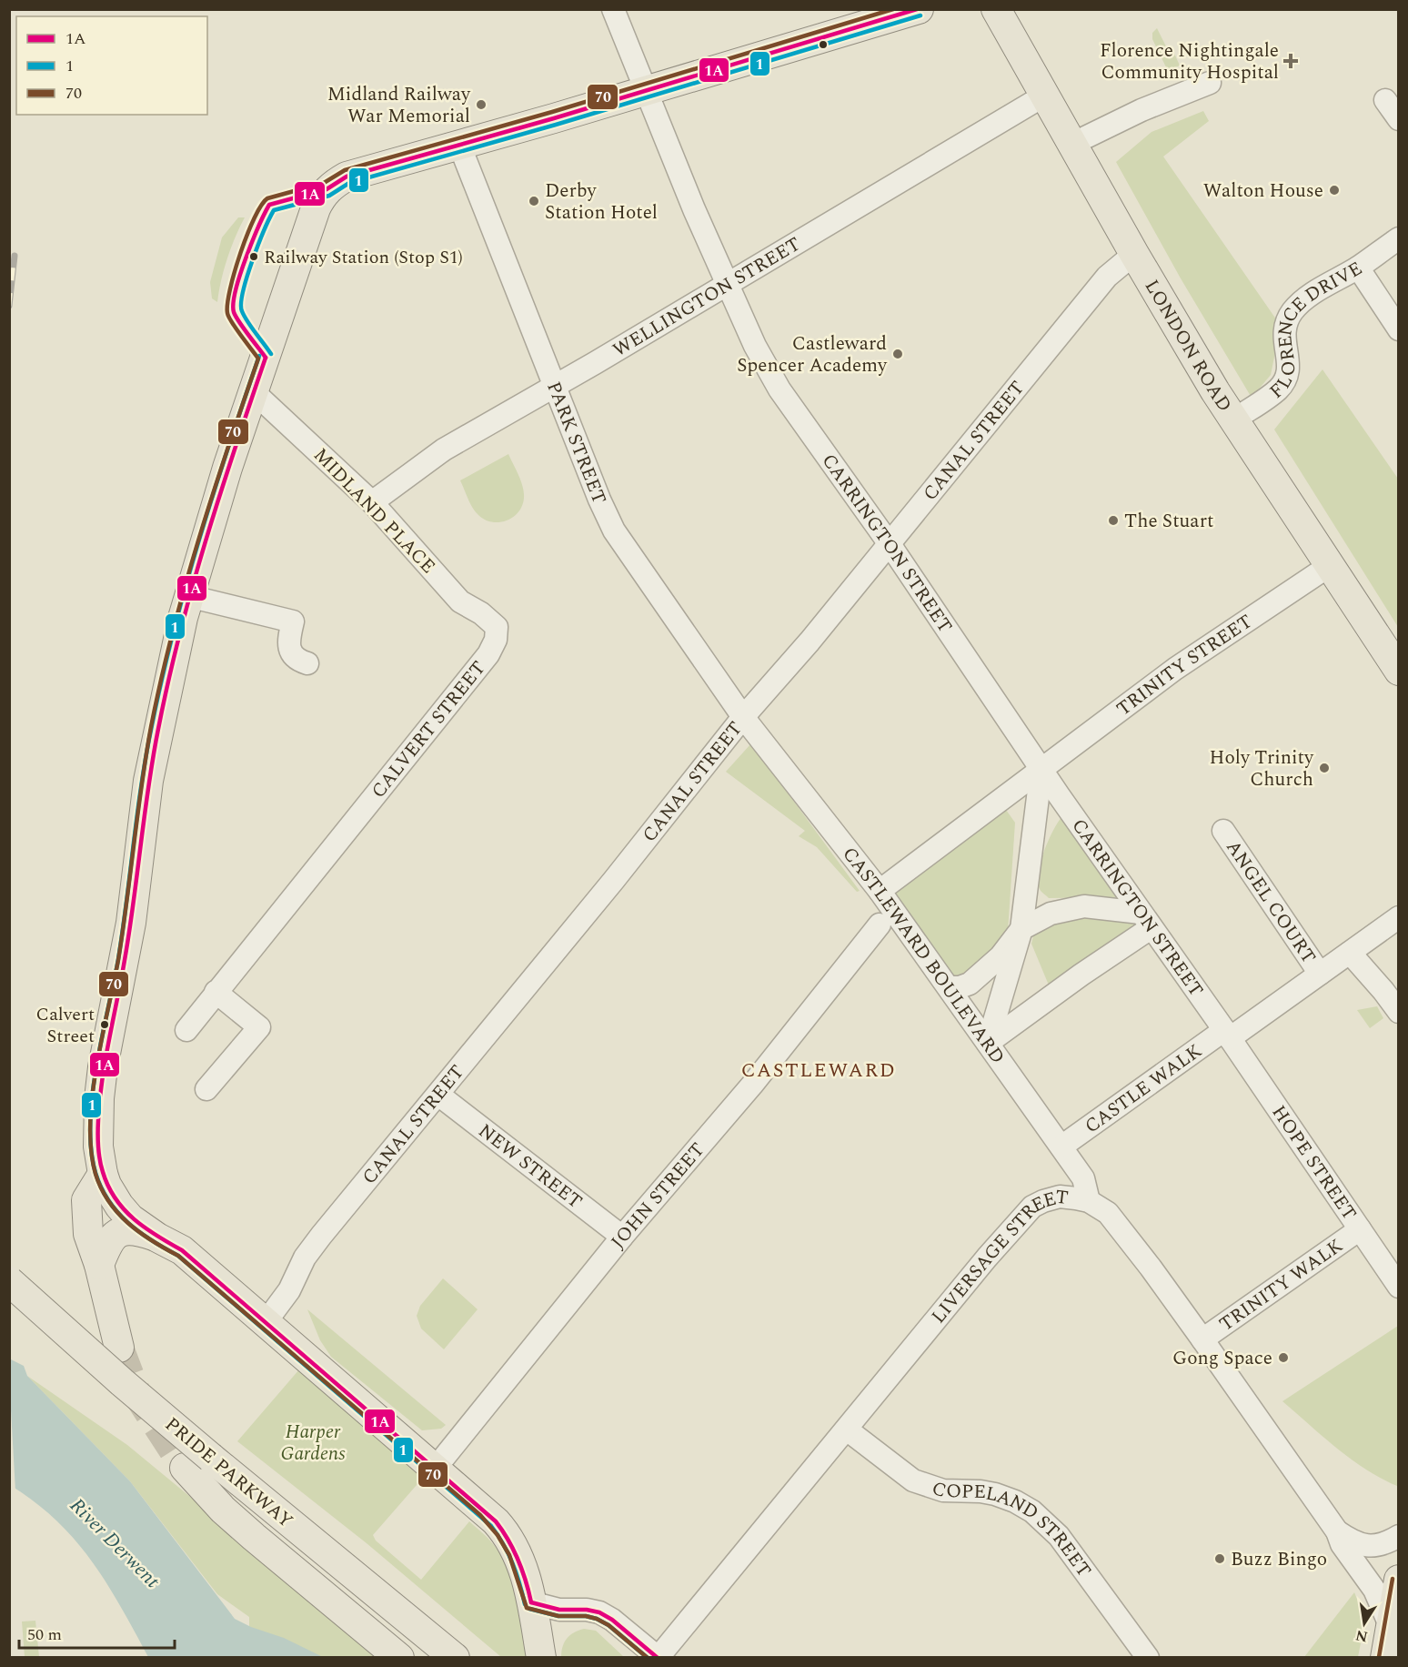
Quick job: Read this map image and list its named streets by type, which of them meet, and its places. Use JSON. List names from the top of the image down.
{
  "streets": {
    "main road": ["LONDON ROAD", "PRIDE PARKWAY"],
    "street": [
      "WELLINGTON STREET",
      "FLORENCE DRIVE",
      "CANAL STREET",
      "PARK STREET",
      "MIDLAND PLACE",
      "CARRINGTON STREET",
      "TRINITY STREET",
      "CALVERT STREET",
      "ANGEL COURT",
      "CASTLEWARD BOULEVARD",
      "CASTLE WALK",
      "HOPE STREET",
      "NEW STREET",
      "JOHN STREET",
      "LIVERSAGE STREET",
      "TRINITY WALK",
      "COPELAND STREET"
    ]
  },
  "crossings": [
    ["WELLINGTON STREET", "LONDON ROAD"],
    ["WELLINGTON STREET", "PARK STREET"],
    ["WELLINGTON STREET", "MIDLAND PLACE"],
    ["WELLINGTON STREET", "CARRINGTON STREET"],
    ["FLORENCE DRIVE", "LONDON ROAD"],
    ["LONDON ROAD", "CANAL STREET"],
    ["LONDON ROAD", "TRINITY STREET"],
    ["CANAL STREET", "PARK STREET"],
    ["CANAL STREET", "CARRINGTON STREET"],
    ["CANAL STREET", "CASTLEWARD BOULEVARD"],
    ["CANAL STREET", "NEW STREET"],
    ["PARK STREET", "CASTLEWARD BOULEVARD"],
    ["MIDLAND PLACE", "CALVERT STREET"],
    ["CARRINGTON STREET", "TRINITY STREET"],
    ["CARRINGTON STREET", "CASTLE WALK"],
    ["CARRINGTON STREET", "HOPE STREET"],
    ["TRINITY STREET", "CASTLEWARD BOULEVARD"],
    ["ANGEL COURT", "CASTLE WALK"],
    ["CASTLEWARD BOULEVARD", "CASTLE WALK"],
    ["CASTLEWARD BOULEVARD", "LIVERSAGE STREET"],
    ["CASTLE WALK", "HOPE STREET"],
    ["HOPE STREET", "TRINITY WALK"],
    ["NEW STREET", "JOHN STREET"],
    ["LIVERSAGE STREET", "TRINITY WALK"],
    ["LIVERSAGE STREET", "COPELAND STREET"]
  ],
  "districts": ["CASTLEWARD"],
  "water": ["River Derwent"],
  "parks": ["Harper Gardens"],
  "places": {
    "health": ["Florence Nightingale Community Hospital"],
    "other": [
      "Midland Railway War Memorial",
      "Walton House",
      "Derby Station Hotel",
      "Railway Station (Stop S1)",
      "Castleward Spencer Academy",
      "The Stuart",
      "Holy Trinity Church",
      "Calvert Street",
      "Gong Space",
      "Buzz Bingo"
    ]
  },
  "lines": ["transit line 1A", "transit line 70", "transit line 1"],
  "legend": ["1A", "1", "70"],
  "scale_bar": "50 m",
  "north": "bottom"
}
